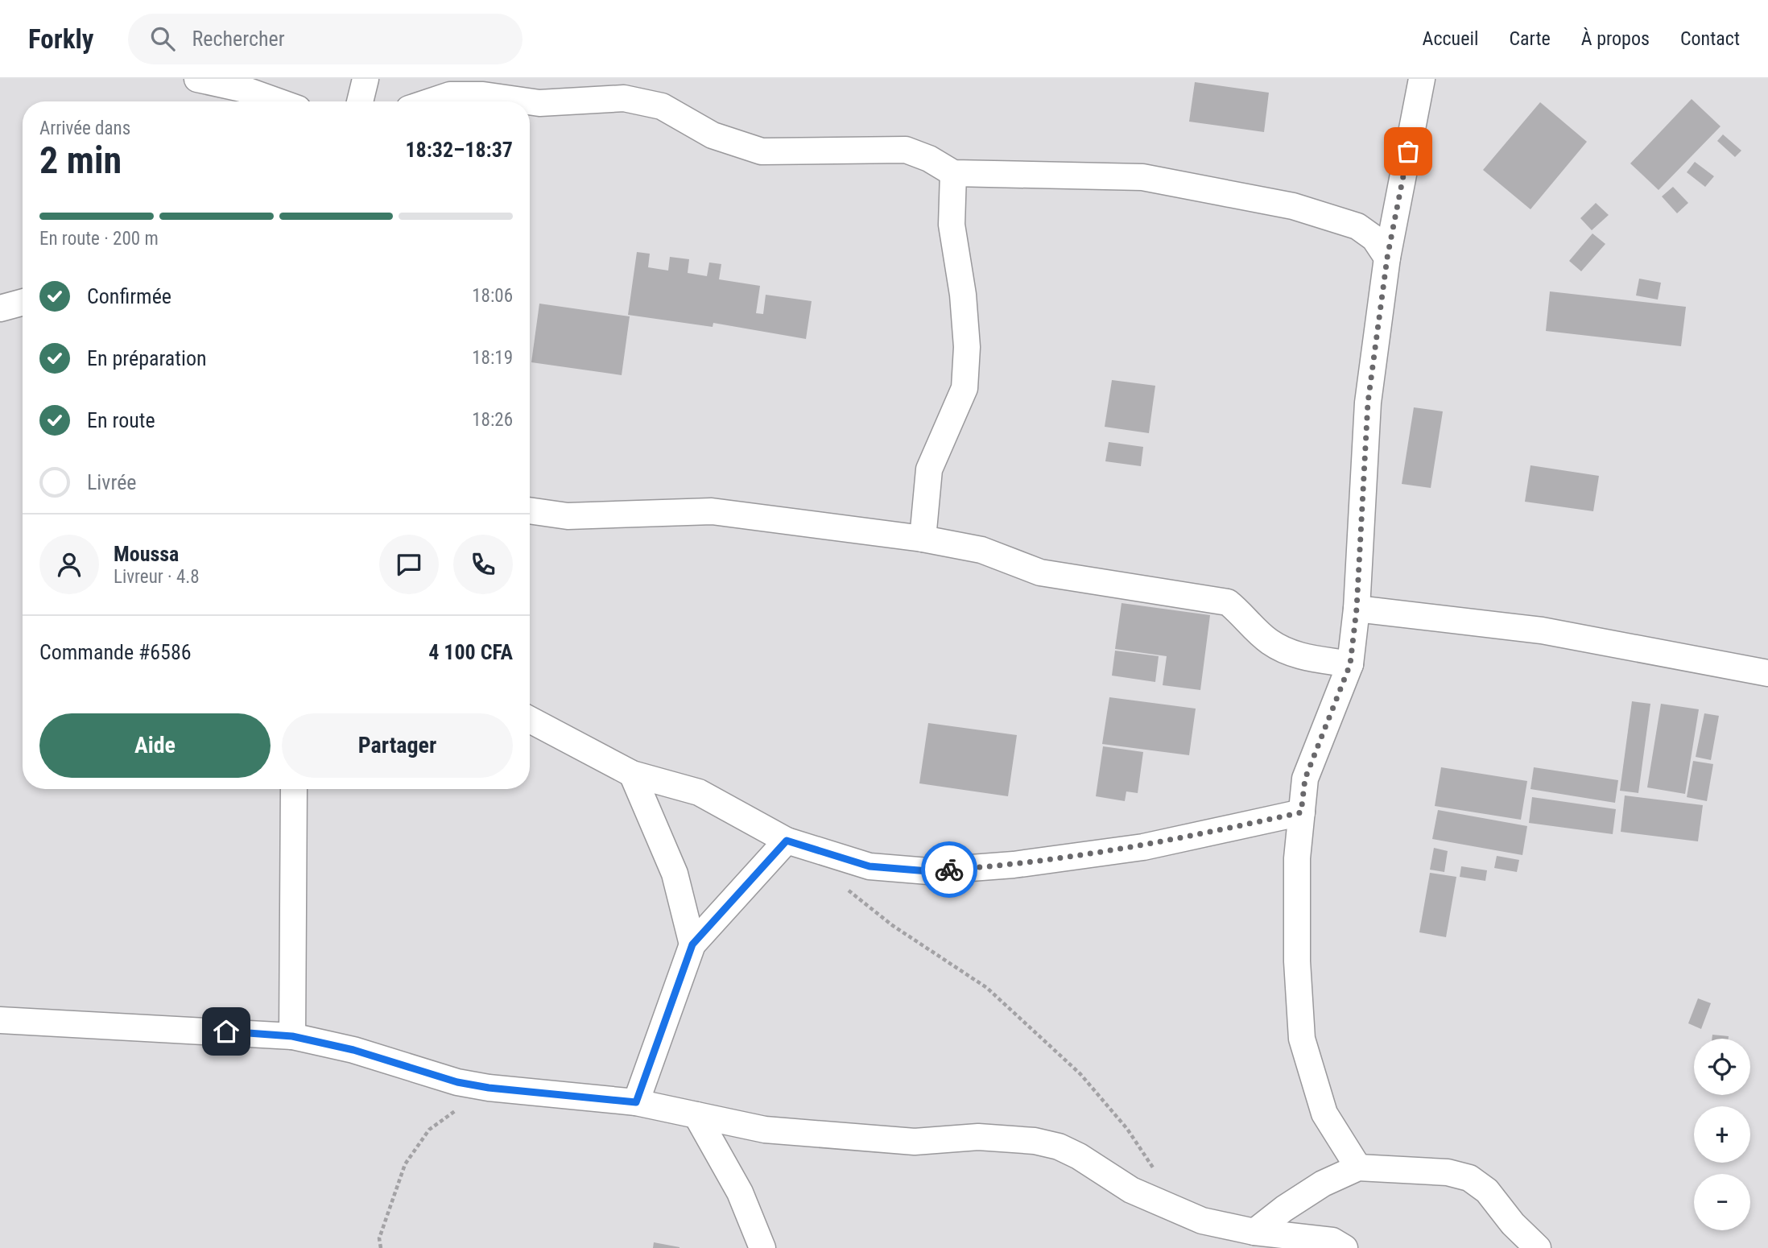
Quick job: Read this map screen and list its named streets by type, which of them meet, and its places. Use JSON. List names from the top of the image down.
{
  "page": {
    "header": "Forkly",
    "search": "Rechercher",
    "nav": [
      "Accueil",
      "Carte",
      "À propos",
      "Contact"
    ],
    "heading": ["2 min", "Arrivée dans", "18:32–18:37"],
    "panel": [
      "Moussa",
      "Livreur · 4.8",
      "Commande #6586",
      "4 100 CFA"
    ],
    "bar": "En route · 200 m",
    "list": [
      ["Confirmée", "18:06"],
      ["En préparation", "18:19"],
      ["En route", "18:26"],
      "Livrée"
    ],
    "buttons": ["Aide", "Partager"],
    "map_buttons": ["+", "−"]
  }
}
